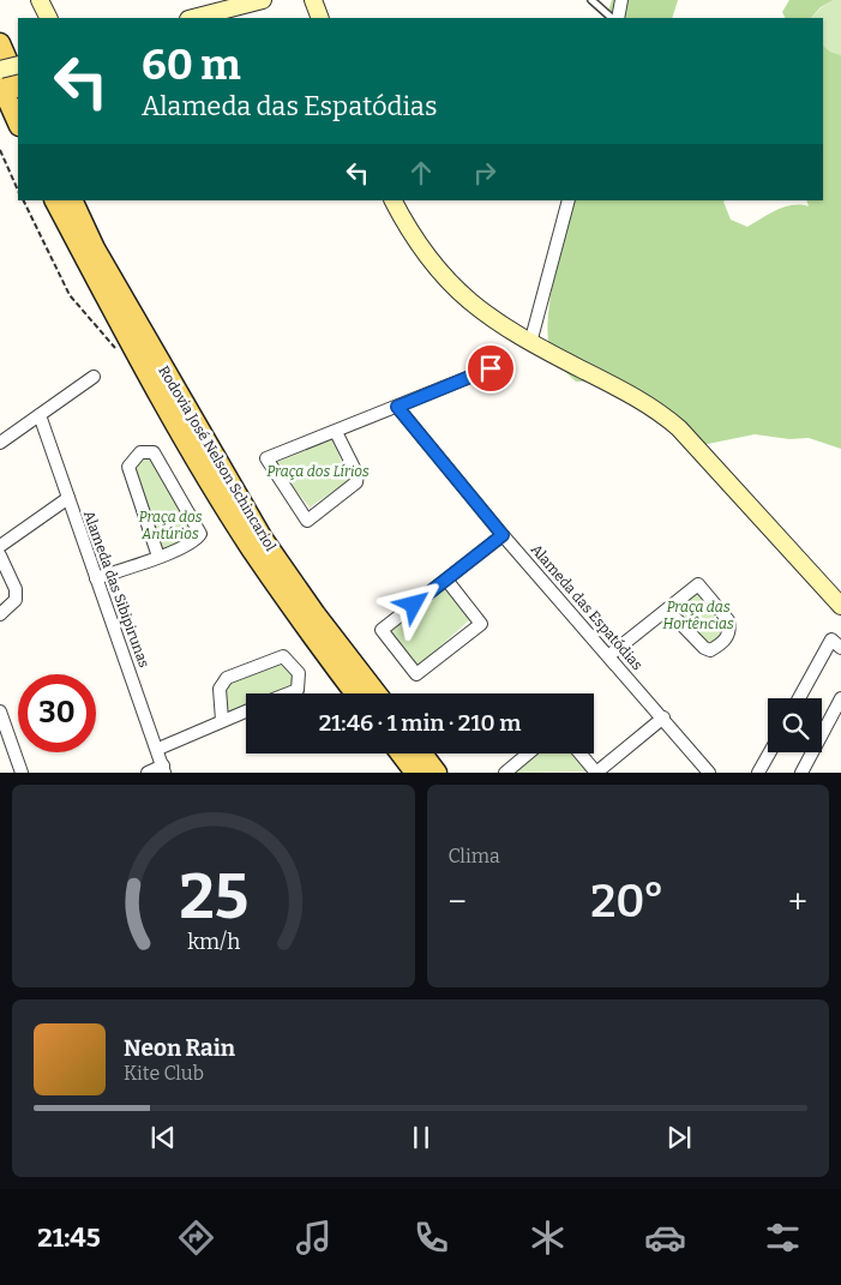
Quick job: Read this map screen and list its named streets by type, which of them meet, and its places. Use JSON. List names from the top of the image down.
{
  "streets": {
    "main road": ["Rodovia José Nelson Schincariol"],
    "street": ["Alameda das Sibipirunas", "Alameda das Espatódias"]
  },
  "parks": ["Praça dos Lírios", "Praça dos Antúrios", "Praça das Hortências"],
  "page": {
    "turn": ["60 m", "Alameda das Espatódias"],
    "limit": "30",
    "trip": "21:46 · 1 min · 210 m",
    "tile": "Clima",
    "heat": ["−", "20°", "+"],
    "song": ["Neon Rain", "Kite Club"],
    "tabs": "21:45",
    "gauge": ["25", "km/h"]
  }
}
